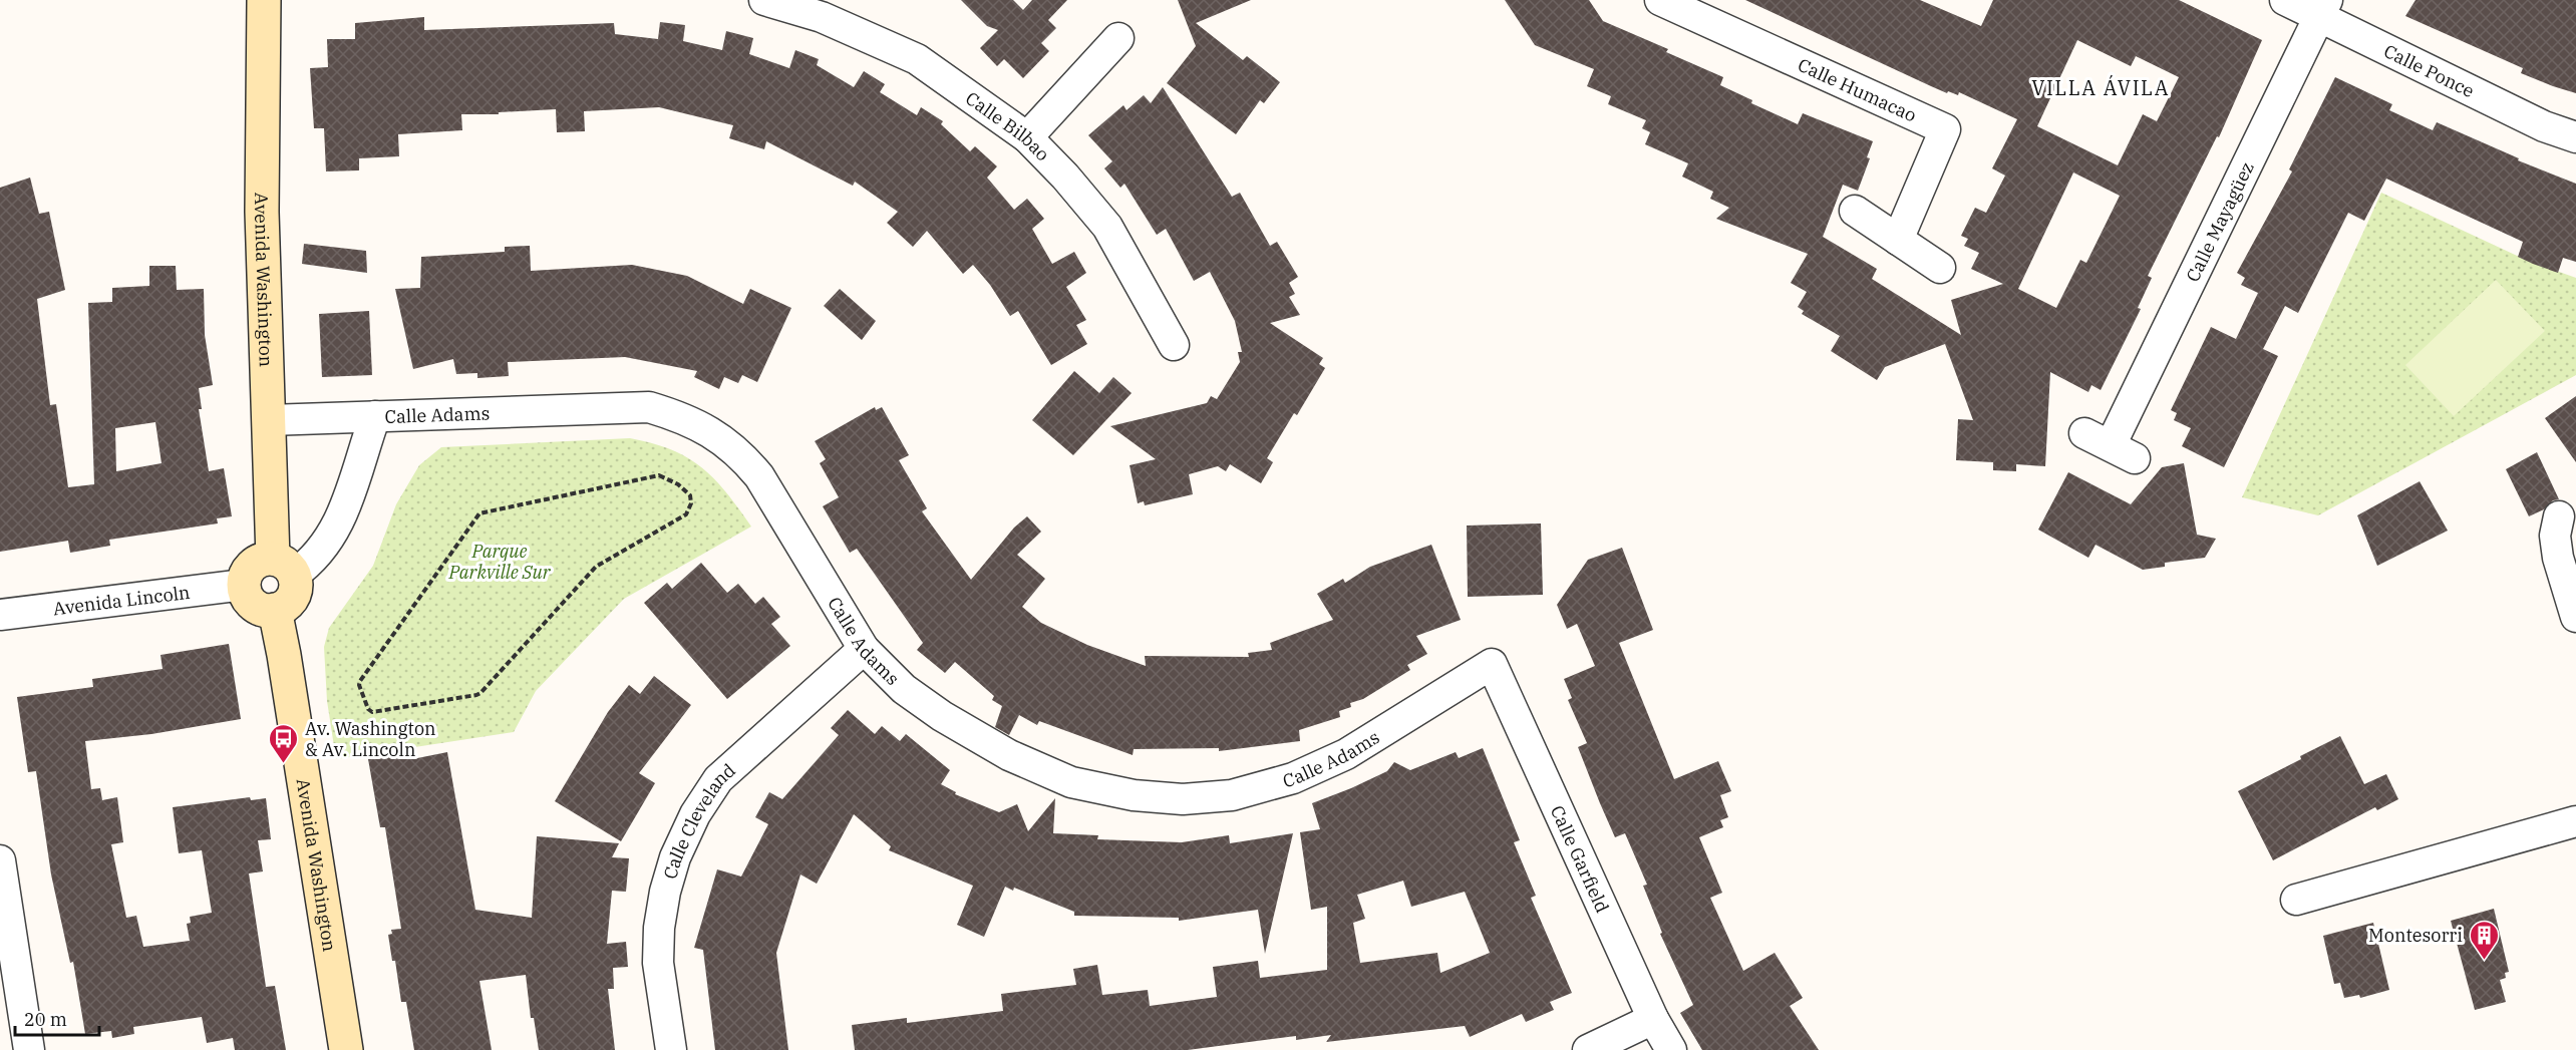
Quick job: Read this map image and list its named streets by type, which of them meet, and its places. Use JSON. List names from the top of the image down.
{
  "streets": {
    "street": [
      "Calle Ponce",
      "Calle Humacao",
      "Calle Bilbao",
      "Calle Mayagüez",
      "Avenida Washington",
      "Calle Adams",
      "Avenida Lincoln",
      "Calle Cleveland",
      "Calle Garfield"
    ]
  },
  "crossings": [
    ["Calle Ponce", "Calle Mayagüez"],
    ["Avenida Washington", "Calle Adams"],
    ["Avenida Washington", "Avenida Lincoln"],
    ["Calle Adams", "Calle Cleveland"],
    ["Calle Adams", "Calle Garfield"]
  ],
  "districts": ["VILLA ÁVILA"],
  "parks": ["Parque Parkville Sur"],
  "places": {
    "bus stop": ["Av. Washington & Av. Lincoln"],
    "building": ["Montesorri"]
  },
  "scale_bar": "20 m"
}
